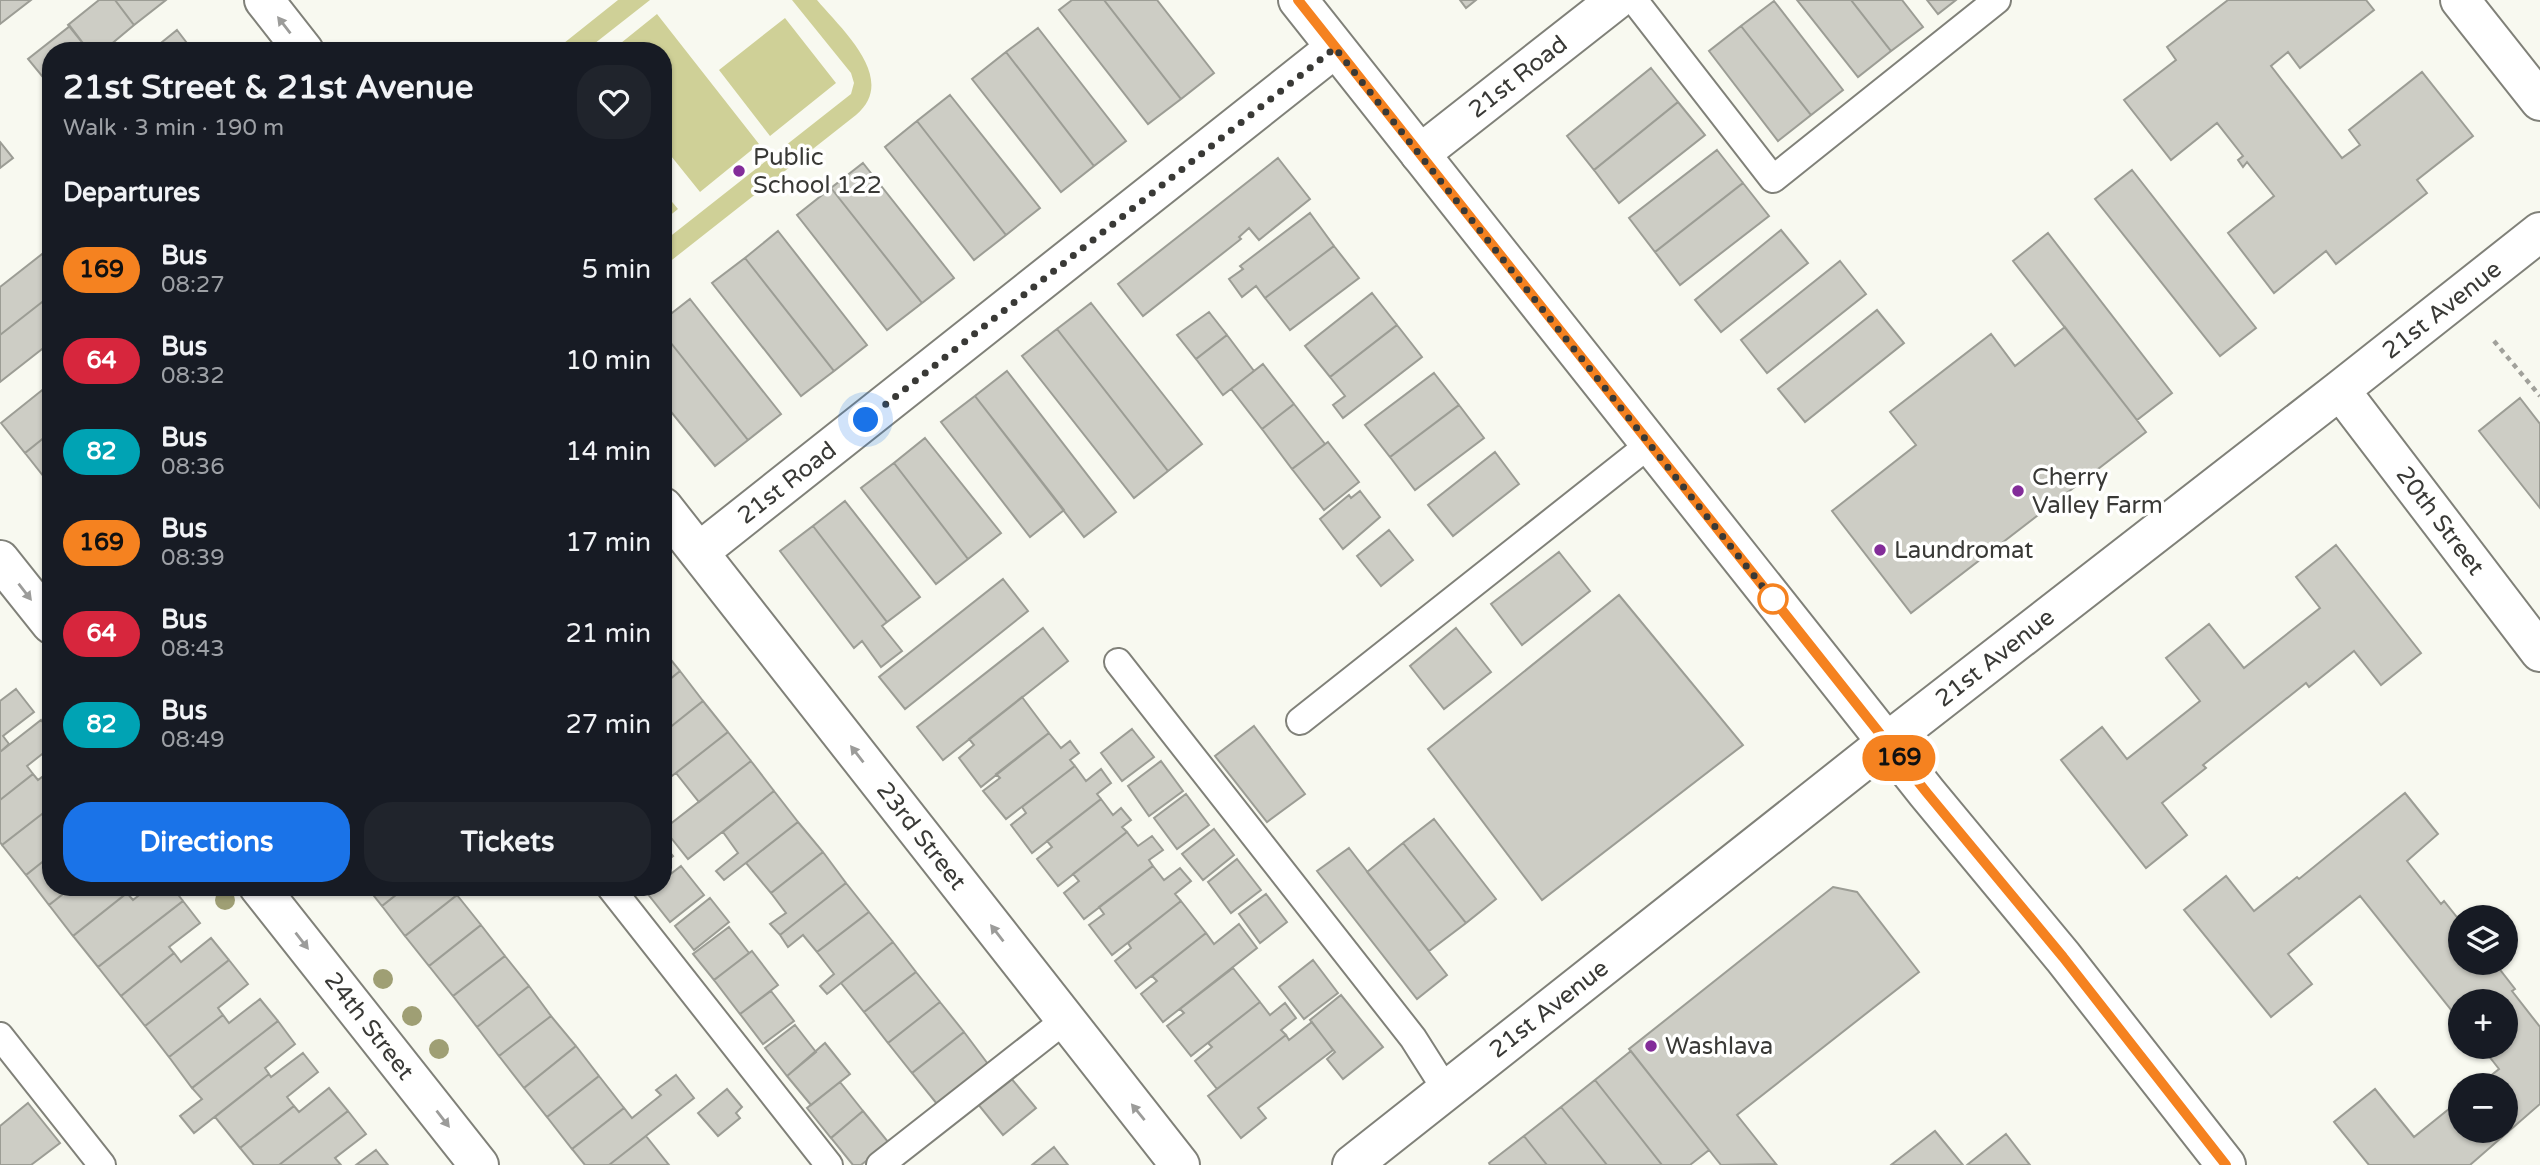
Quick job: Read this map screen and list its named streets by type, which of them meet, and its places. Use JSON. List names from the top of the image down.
{
  "streets": {
    "street": [
      "21st Road",
      "21st Avenue",
      "20th Street",
      "23rd Street",
      "24th Street"
    ]
  },
  "crossings": [
    ["21st Road", "23rd Street"],
    ["21st Avenue", "20th Street"]
  ],
  "one_way": ["23rd Street", "24th Street"],
  "places": [
    "Public School 122",
    "Cherry Valley Farm",
    "Laundromat",
    "Washlava"
  ],
  "lines": ["bus line 169"],
  "page": {
    "on_map": "169",
    "heading": [
      ["21st Street & 21st Avenue", "Walk · 3 min · 190 m"],
      "Departures"
    ],
    "list": [
      {
        "mark": "169",
        "name": "Bus",
        "note": "08:27",
        "value": "5 min"
      },
      {
        "mark": "64",
        "name": "Bus",
        "note": "08:32",
        "value": "10 min"
      },
      {
        "mark": "82",
        "name": "Bus",
        "note": "08:36",
        "value": "14 min"
      },
      {
        "mark": "169",
        "name": "Bus",
        "note": "08:39",
        "value": "17 min"
      },
      {
        "mark": "64",
        "name": "Bus",
        "note": "08:43",
        "value": "21 min"
      },
      {
        "mark": "82",
        "name": "Bus",
        "note": "08:49",
        "value": "27 min"
      }
    ],
    "buttons": ["Directions", "Tickets"],
    "map_buttons": ["+", "−"]
  }
}
